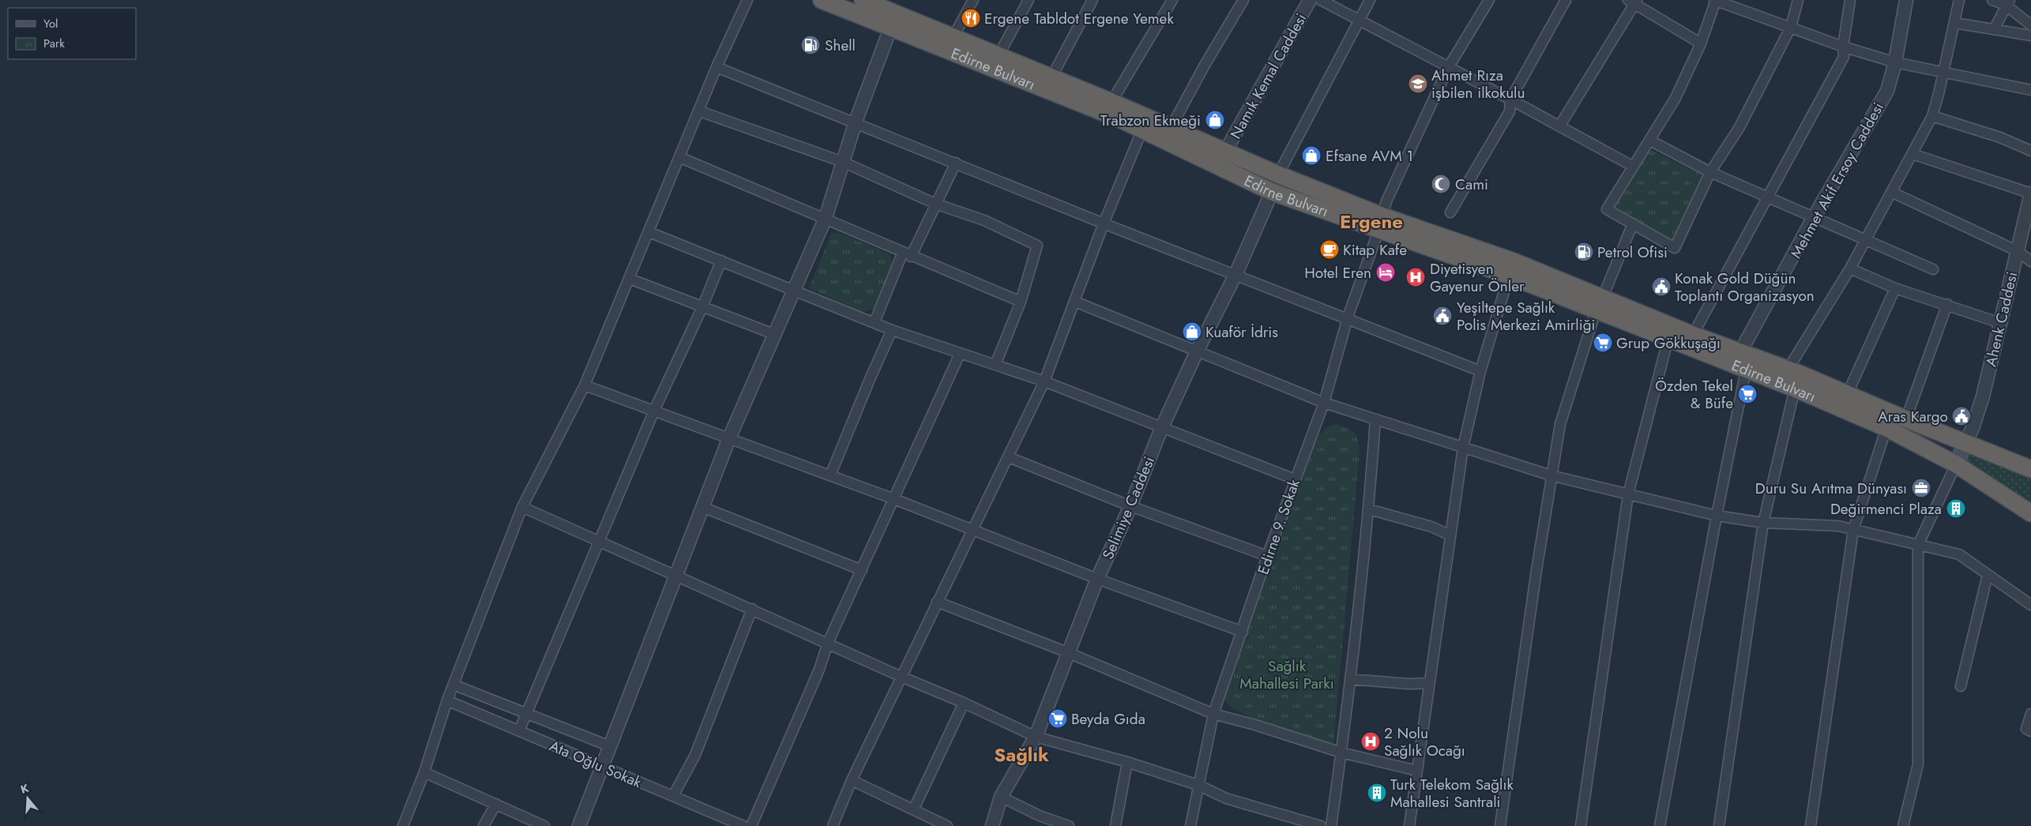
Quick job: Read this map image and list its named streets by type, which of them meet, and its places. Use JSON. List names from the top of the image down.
{
  "streets": {
    "highway": ["Edirne Bulvarı"],
    "street": [
      "Namık Kemal Caddesi",
      "Mehmet Akif Ersoy Caddesi",
      "Ahenk Caddesi",
      "Selimiye Caddesi",
      "Edirne 9. Sokak",
      "Ata Oğlu Sokak"
    ]
  },
  "crossings": [
    ["Edirne Bulvarı", "Namık Kemal Caddesi"],
    ["Edirne Bulvarı", "Mehmet Akif Ersoy Caddesi"],
    ["Edirne Bulvarı", "Ahenk Caddesi"],
    ["Edirne Bulvarı", "Selimiye Caddesi"],
    ["Edirne Bulvarı", "Edirne 9. Sokak"]
  ],
  "districts": ["Ergene", "Sağlık"],
  "parks": ["Sağlık Mahallesi Parkı"],
  "places": {
    "restaurant": ["Ergene Tabldot Ergene Yemek"],
    "fuel station": ["Shell", "Petrol Ofisi"],
    "school or university": ["Ahmet Rıza işbilen ilkokulu"],
    "shop": ["Trabzon Ekmeği", "Efsane AVM 1", "Kuaför İdris"],
    "mosque": ["Cami"],
    "cafe": ["Kitap Kafe"],
    "hotel": ["Hotel Eren"],
    "hospital": ["Diyetisyen Gayenur Önler", "2 Nolu Sağlık Ocağı"],
    "public building": ["Konak Gold Düğün Toplantı Organizasyon", "Yeşiltepe Sağlık Polis Merkezi Amirliği", "Aras Kargo"],
    "supermarket": ["Grup Gökkuşağı", "Özden Tekel & Büfe", "Beyda Gıda"],
    "office": ["Duru Su Arıtma Dünyası"],
    "building": ["Değirmenci Plaza", "Turk Telekom Sağlık Mahallesi Santrali"]
  },
  "legend": ["Yol", "Park"],
  "north": "top"
}
